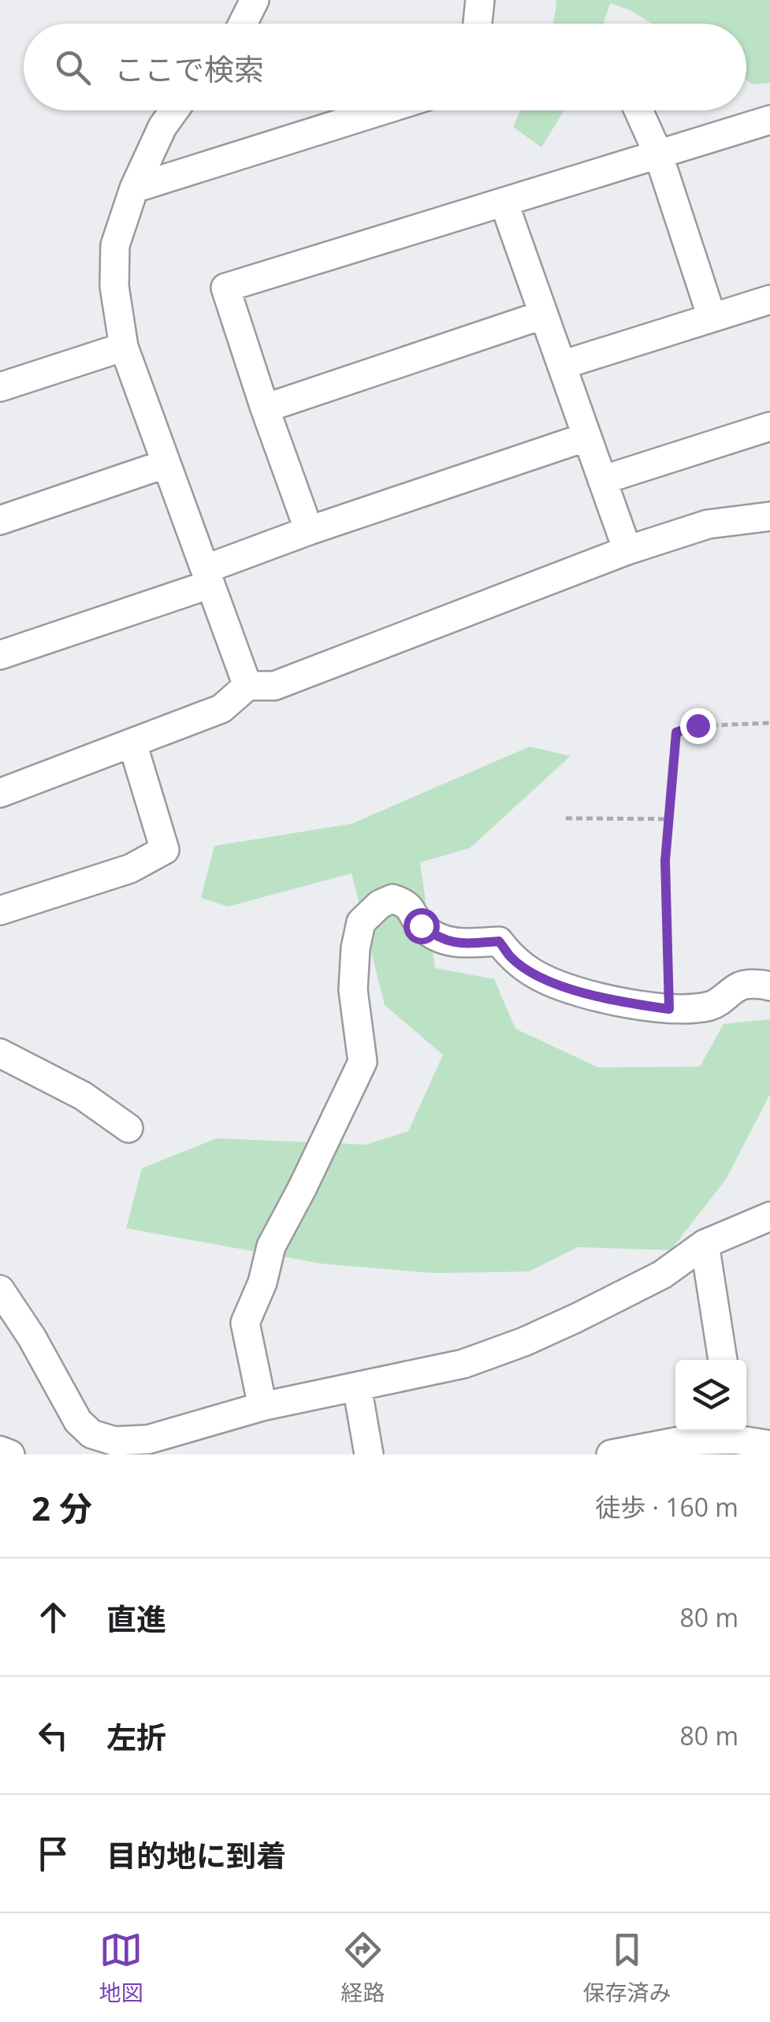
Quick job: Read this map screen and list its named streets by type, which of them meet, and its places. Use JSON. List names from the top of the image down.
{
  "page": {
    "search": "ここで検索",
    "heading": ["2 分", "徒歩 · 160 m"],
    "list": [
      ["直進", "80 m"],
      ["左折", "80 m"],
      "目的地に到着"
    ],
    "nav": ["地図", "経路", "保存済み"]
  }
}
